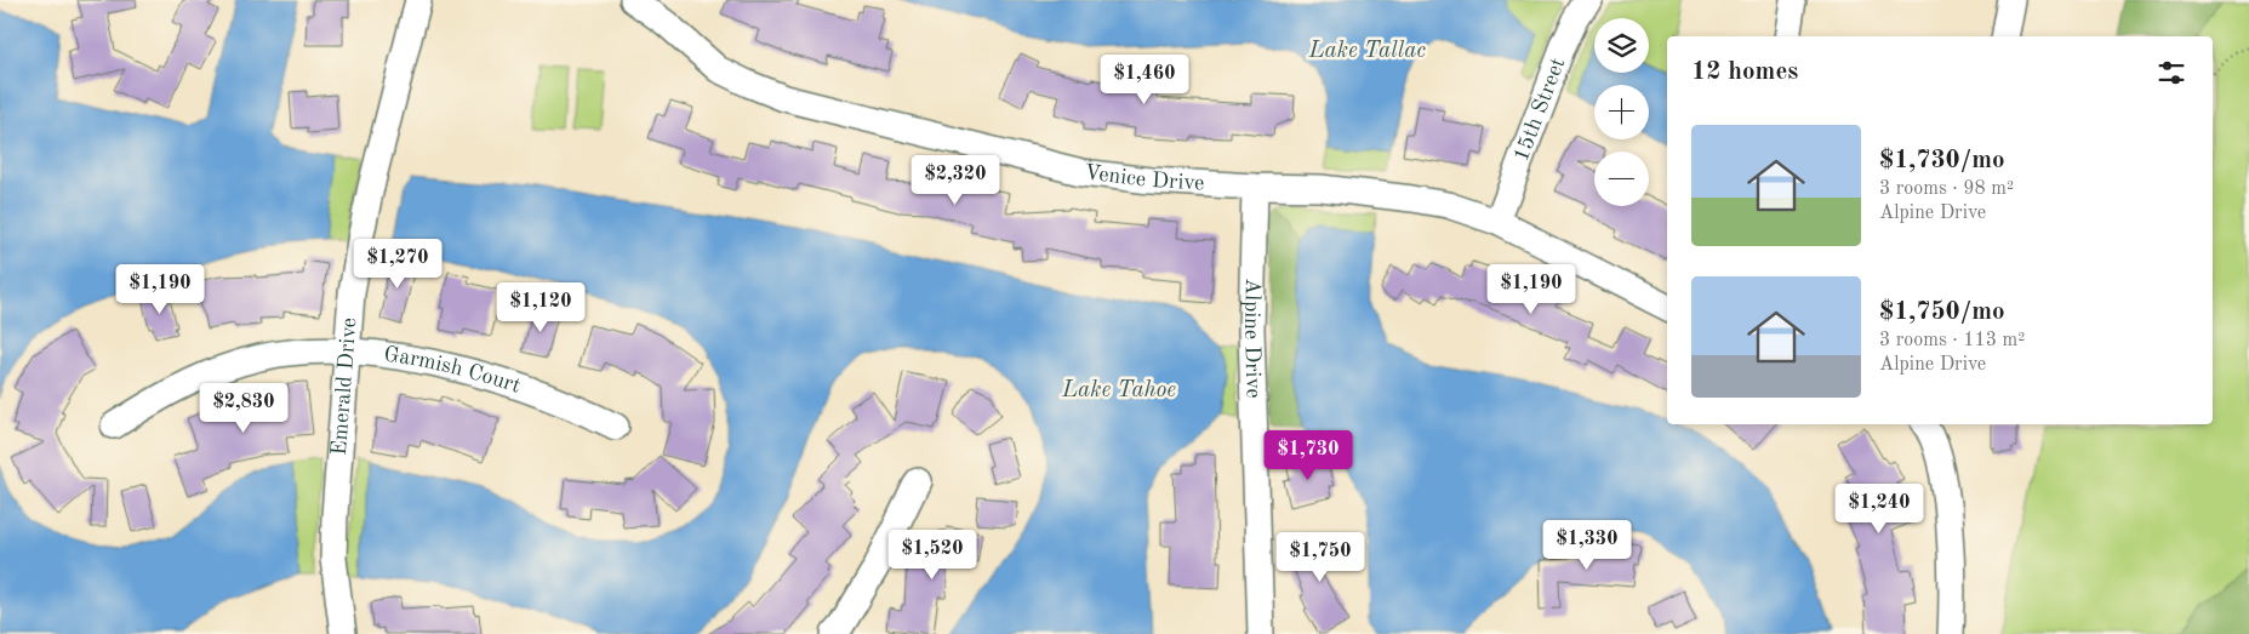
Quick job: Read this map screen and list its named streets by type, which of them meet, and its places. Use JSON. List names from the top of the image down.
{
  "streets": {
    "street": [
      "15th Street",
      "Venice Drive",
      "Alpine Drive",
      "Garmish Court",
      "Emerald Drive"
    ]
  },
  "crossings": [
    ["15th Street", "Venice Drive"],
    ["Venice Drive", "Alpine Drive"],
    ["Garmish Court", "Emerald Drive"]
  ],
  "water": ["Lake Tallac", "Lake Tahoe"],
  "page": {
    "map_buttons": ["+", "−"],
    "heading": "12 homes",
    "price": [
      "$1,460",
      "$2,320",
      "$1,270",
      "$1,190",
      "$1,190",
      "$1,120",
      "$2,830",
      "$1,730",
      "$1,240",
      "$1,330",
      "$1,520",
      "$1,750"
    ],
    "list": [
      {
        "name": "$1,730/mo",
        "note": "3 rooms · 98 m² · Alpine Drive"
      },
      {
        "name": "$1,750/mo",
        "note": "3 rooms · 113 m² · Alpine Drive"
      }
    ]
  }
}
